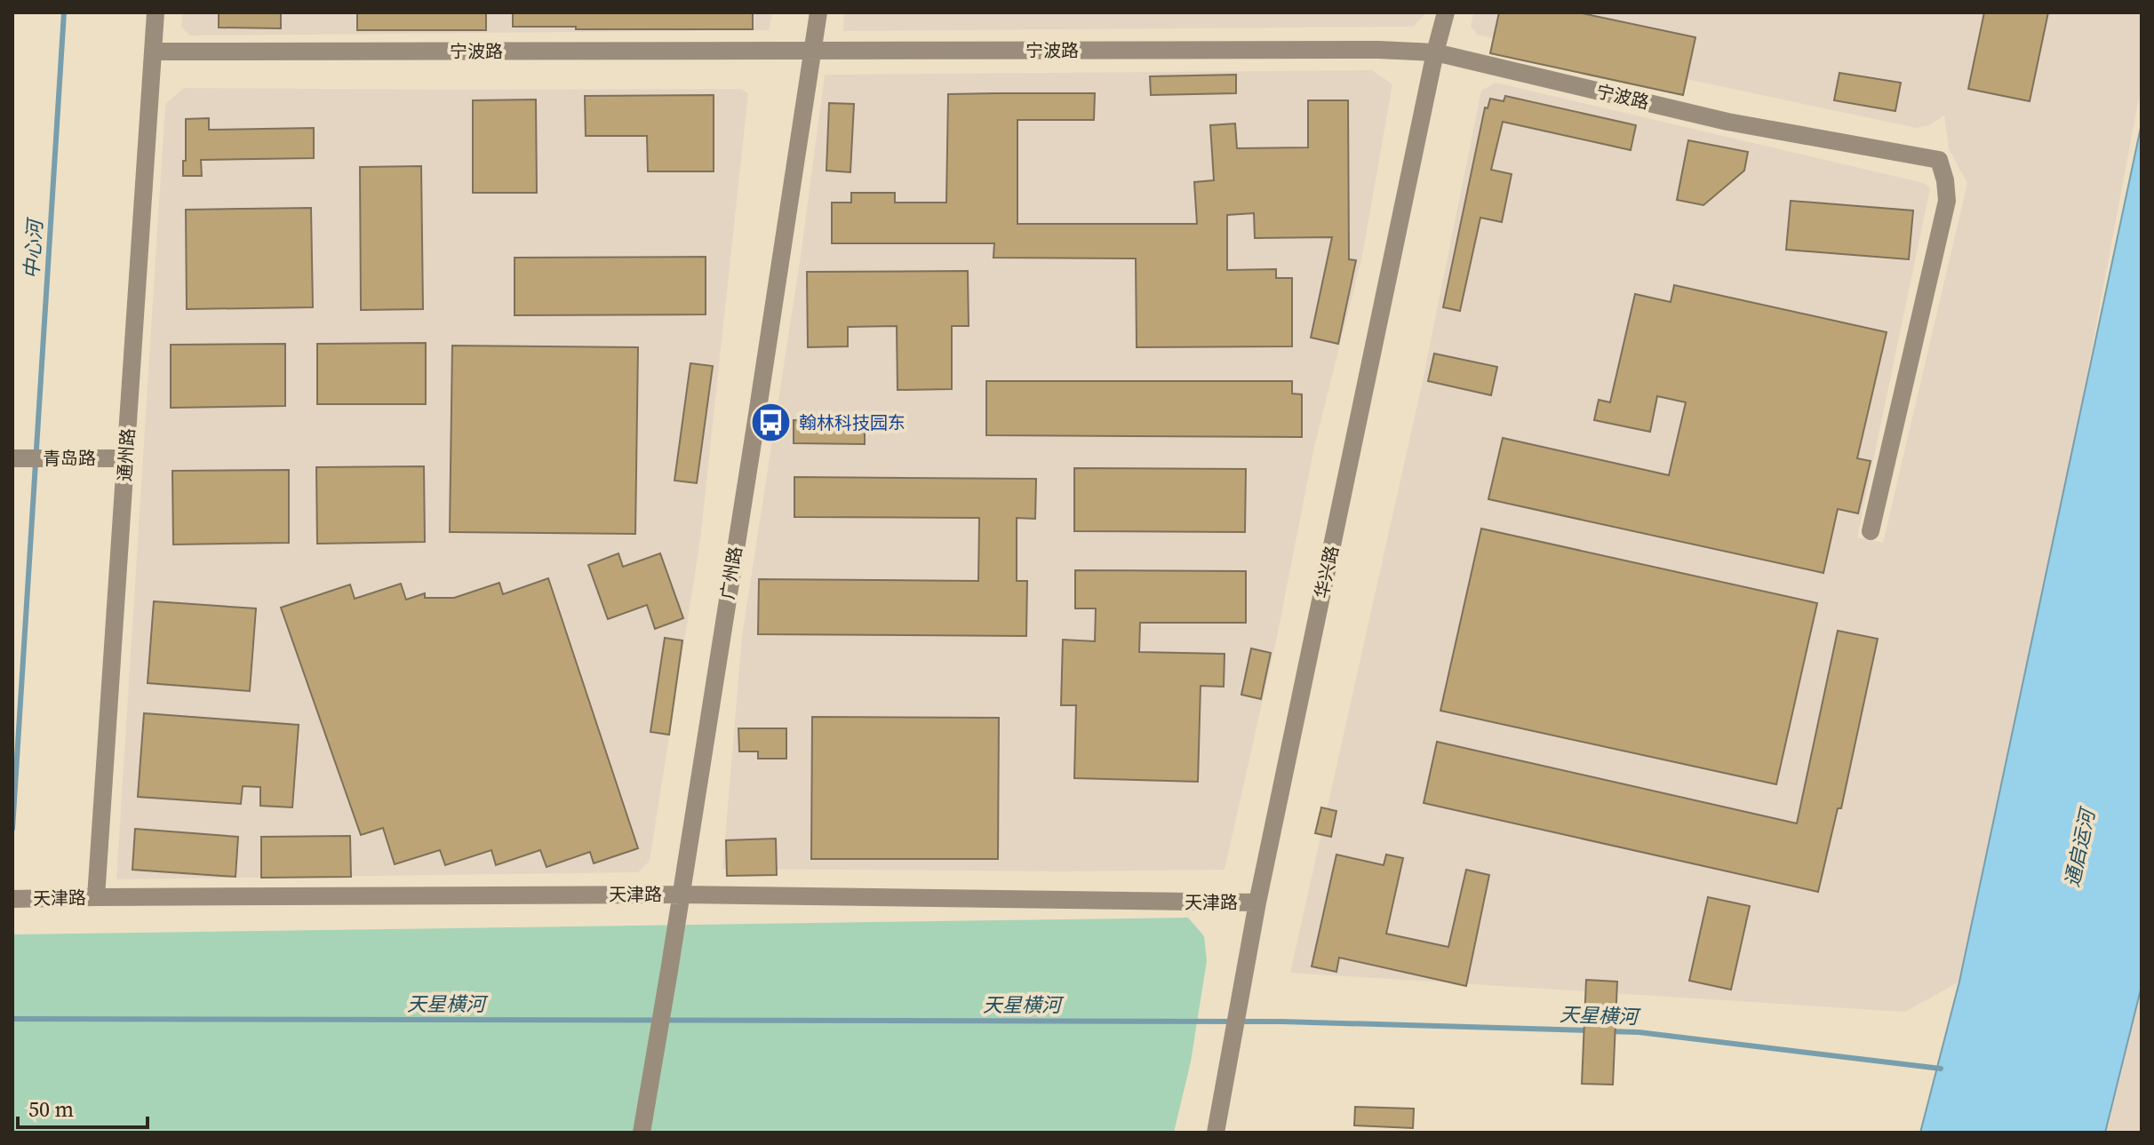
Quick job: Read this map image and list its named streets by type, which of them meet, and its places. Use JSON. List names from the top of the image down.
{
  "streets": {
    "street": [
      "宁波路",
      "通州路",
      "青岛路",
      "华兴路",
      "广州路",
      "天津路"
    ]
  },
  "crossings": [
    ["宁波路", "通州路"],
    ["宁波路", "华兴路"],
    ["宁波路", "广州路"],
    ["通州路", "青岛路"],
    ["通州路", "天津路"],
    ["华兴路", "天津路"],
    ["广州路", "天津路"]
  ],
  "water": ["中心河", "通启运河", "天星横河"],
  "places": {
    "bus stop": ["翰林科技园东"]
  },
  "scale_bar": "50 m"
}
